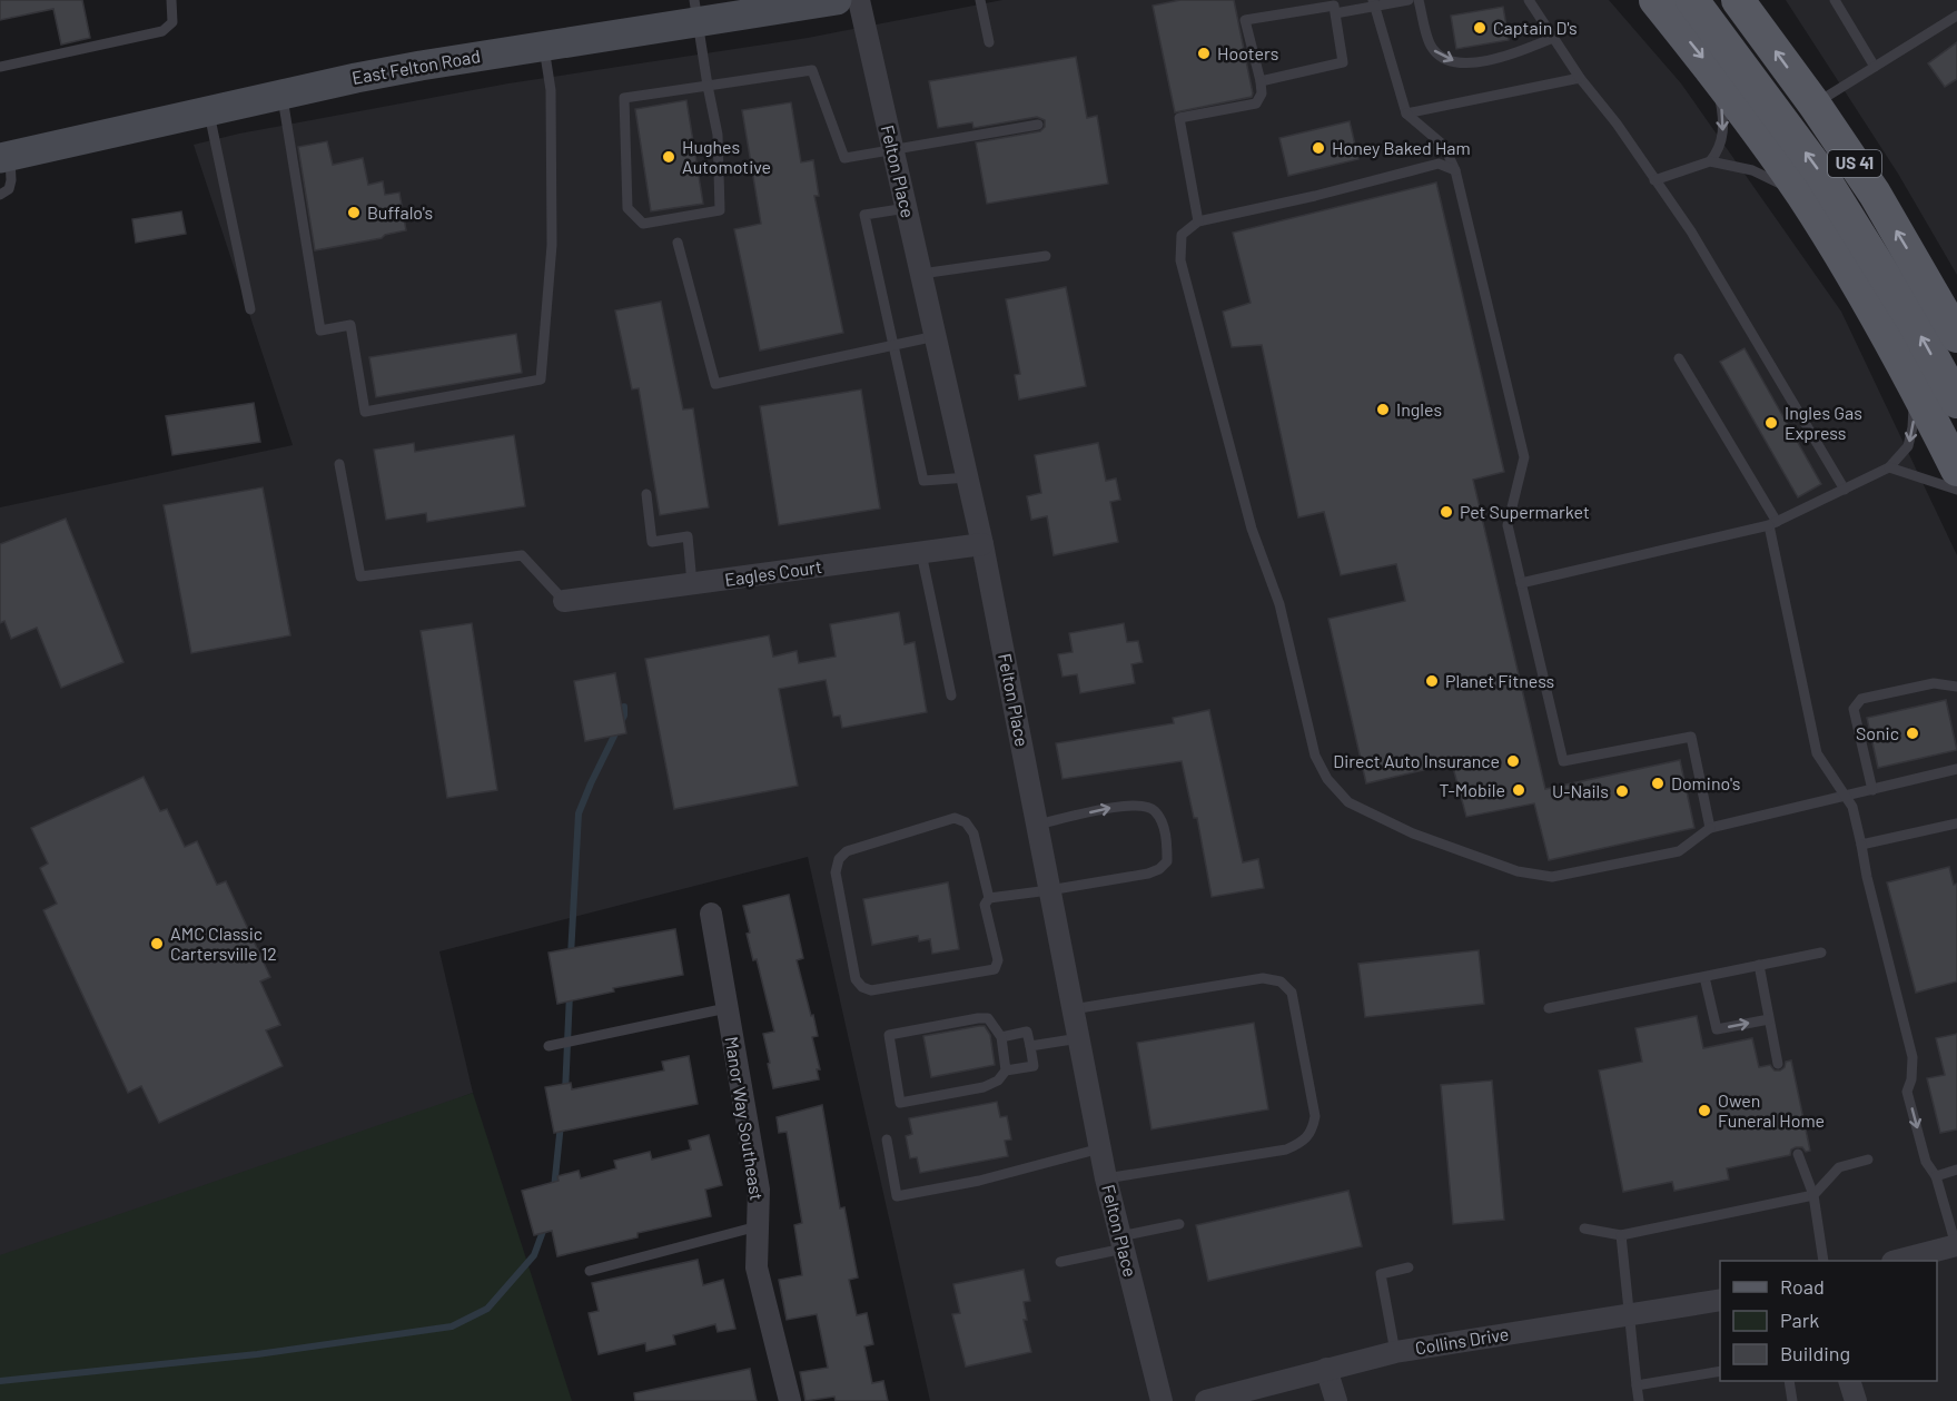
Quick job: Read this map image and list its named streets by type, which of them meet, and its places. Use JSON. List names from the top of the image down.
{
  "streets": {
    "main road": ["US 41"],
    "street": [
      "East Felton Road",
      "Felton Place",
      "Eagles Court",
      "Manor Way Southeast",
      "Collins Drive"
    ]
  },
  "crossings": [
    ["Felton Place", "Eagles Court"]
  ],
  "places": [
    "Captain D's",
    "Hooters",
    "Honey Baked Ham",
    "Hughes Automotive",
    "Buffalo's",
    "Ingles",
    "Ingles Gas Express",
    "Pet Supermarket",
    "Planet Fitness",
    "Sonic",
    "Direct Auto Insurance",
    "Domino's",
    "T-Mobile",
    "U-Nails",
    "AMC Classic Cartersville 12",
    "Owen Funeral Home"
  ],
  "legend": ["Road", "Park", "Building"]
}
